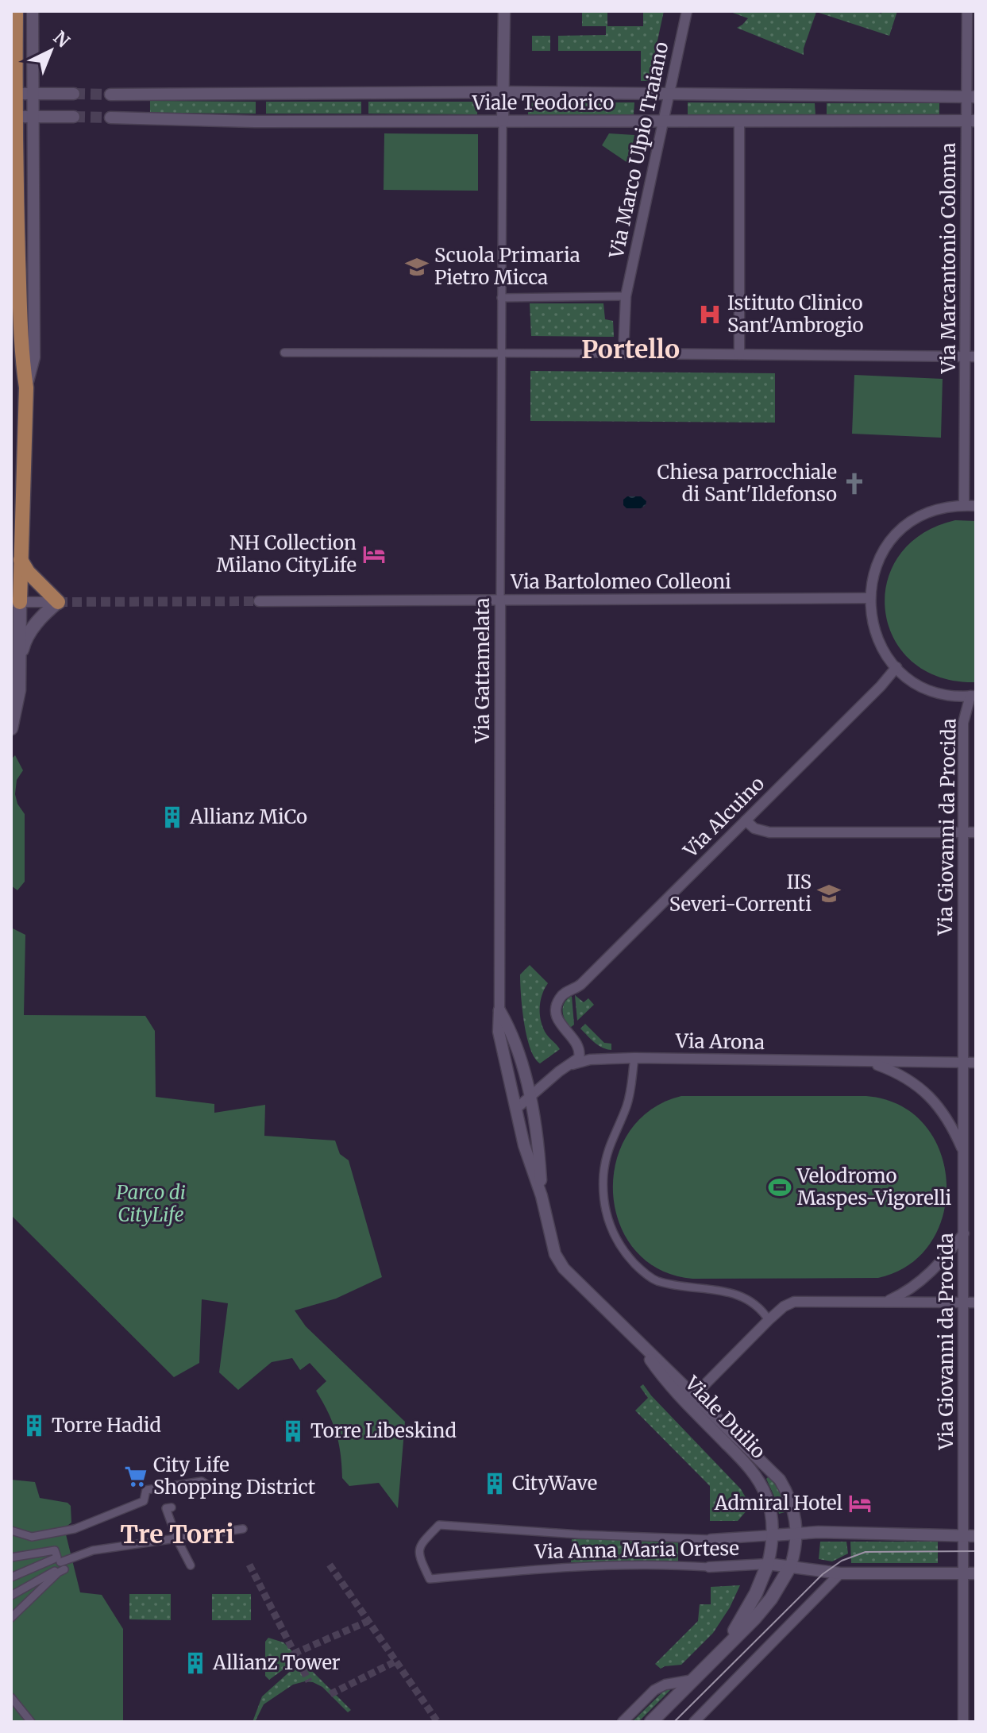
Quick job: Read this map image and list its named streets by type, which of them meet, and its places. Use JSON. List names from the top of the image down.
{
  "streets": {
    "street": [
      "Viale Teodorico",
      "Via Marco Ulpio Traiano",
      "Via Marcantonio Colonna",
      "Via Bartolomeo Colleoni",
      "Via Gattamelata",
      "Via Alcuino",
      "Via Giovanni da Procida",
      "Via Arona",
      "Viale Duilio",
      "Via Anna Maria Ortese"
    ]
  },
  "crossings": [
    ["Viale Teodorico", "Via Marco Ulpio Traiano"],
    ["Viale Teodorico", "Via Marcantonio Colonna"],
    ["Via Bartolomeo Colleoni", "Via Gattamelata"],
    ["Via Gattamelata", "Viale Duilio"],
    ["Via Alcuino", "Via Arona"],
    ["Via Giovanni da Procida", "Via Arona"],
    ["Viale Duilio", "Via Anna Maria Ortese"]
  ],
  "districts": ["Portello", "Tre Torri"],
  "parks": ["Parco di CityLife"],
  "places": {
    "school or university": ["Scuola Primaria Pietro Micca", "IIS Severi-Correnti"],
    "hospital": ["Istituto Clinico Sant'Ambrogio"],
    "church": ["Chiesa parrocchiale di Sant'Ildefonso"],
    "hotel": ["NH Collection Milano CityLife", "Admiral Hotel"],
    "building": [
      "Allianz MiCo",
      "Torre Hadid",
      "Torre Libeskind",
      "CityWave",
      "Allianz Tower"
    ],
    "sports": ["Velodromo Maspes-Vigorelli"],
    "supermarket": ["City Life Shopping District"]
  },
  "north": "top right"
}
